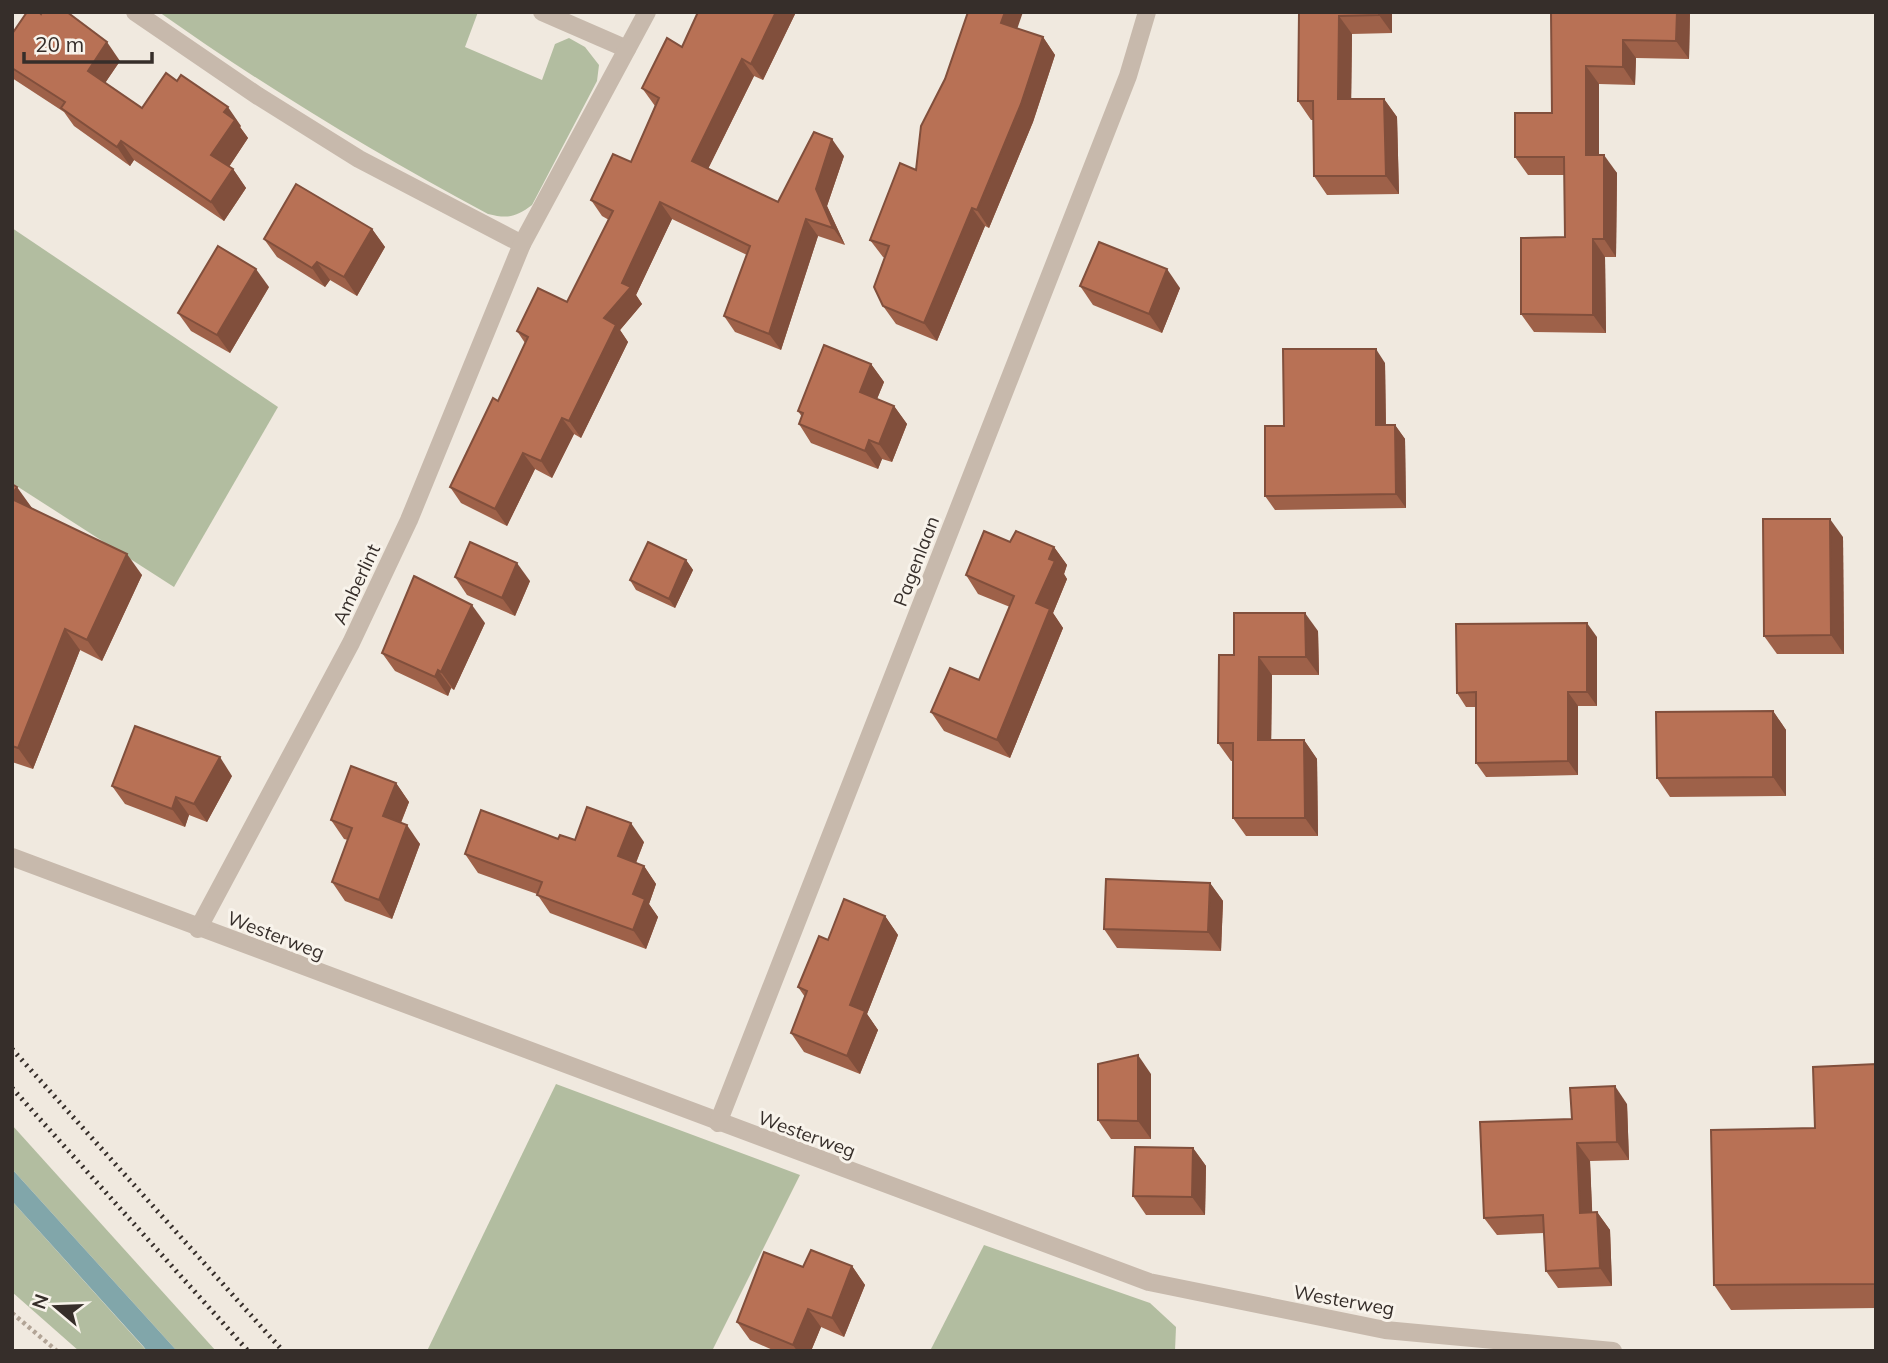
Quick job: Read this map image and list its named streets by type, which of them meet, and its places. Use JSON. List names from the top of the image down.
{
  "streets": {
    "street": ["Pagenlaan", "Amberlint", "Westerweg"]
  },
  "crossings": [
    ["Pagenlaan", "Westerweg"],
    ["Amberlint", "Westerweg"]
  ],
  "scale_bar": "20 m",
  "north": "left"
}
